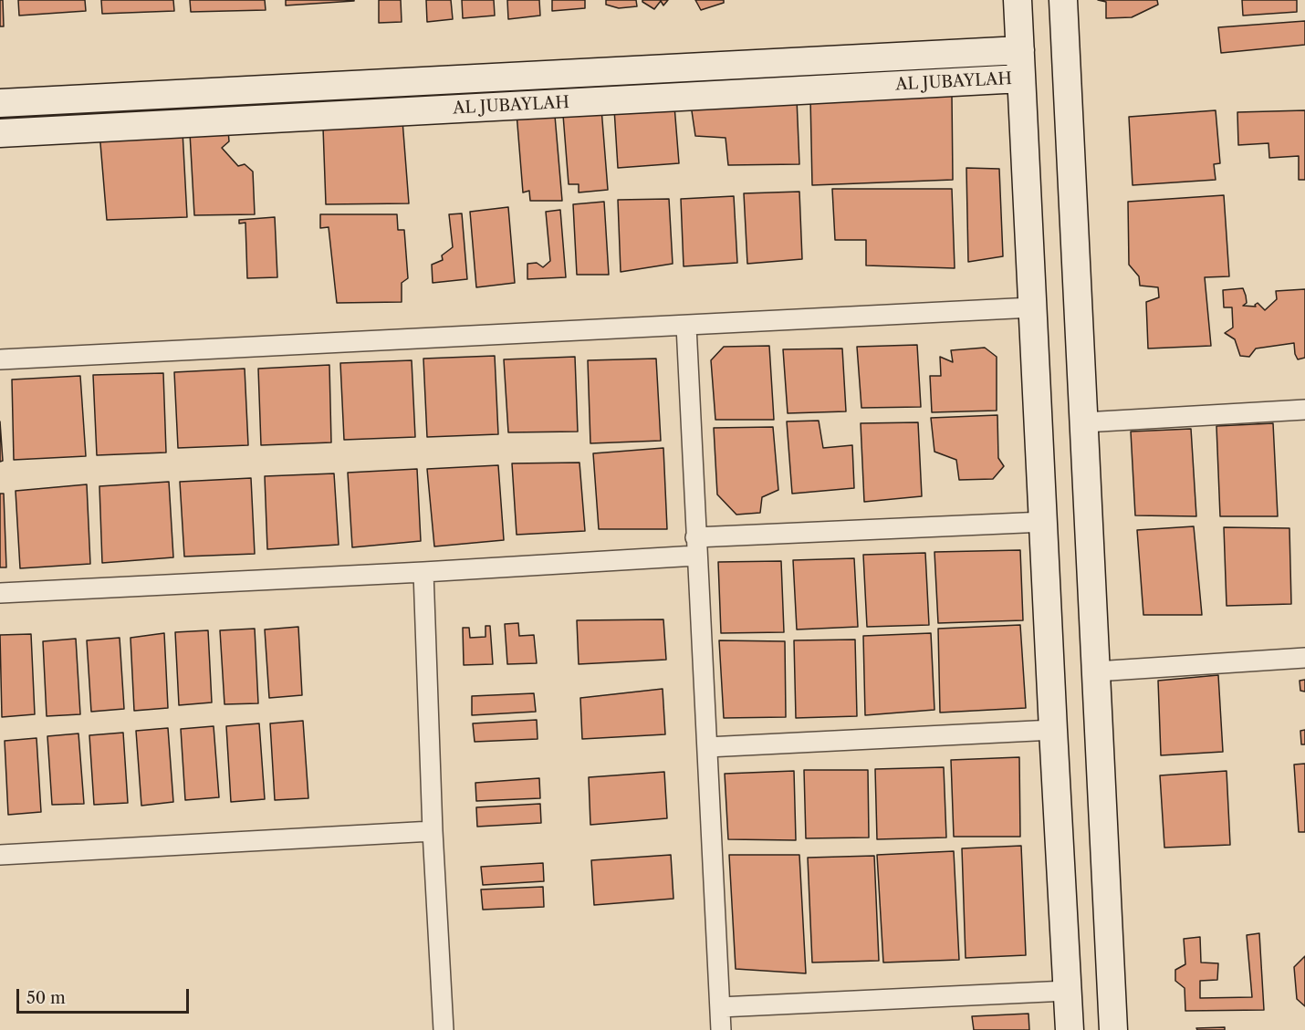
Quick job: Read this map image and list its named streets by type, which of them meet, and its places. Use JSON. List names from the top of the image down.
{
  "streets": {
    "street": ["AL JUBAYLAH"]
  },
  "scale_bar": "50 m"
}
